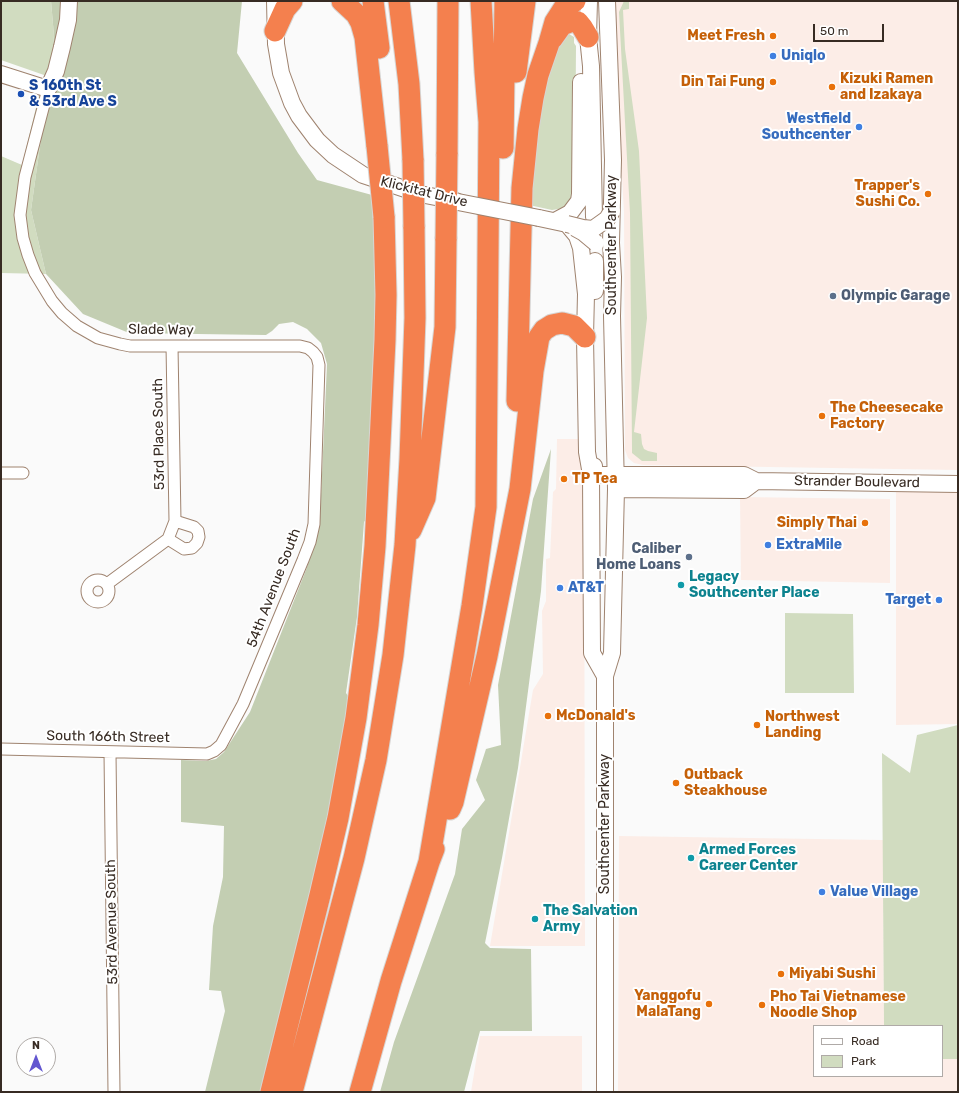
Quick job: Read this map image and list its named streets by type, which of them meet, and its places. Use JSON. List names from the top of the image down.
{
  "streets": {
    "main road": ["Klickitat Drive", "Southcenter Parkway", "Strander Boulevard"],
    "street": [
      "Slade Way",
      "53rd Place South",
      "54th Avenue South",
      "South 166th Street",
      "53rd Avenue South"
    ]
  },
  "crossings": [
    ["Klickitat Drive", "Southcenter Parkway"],
    ["Southcenter Parkway", "Strander Boulevard"],
    ["Slade Way", "53rd Place South"],
    ["Slade Way", "54th Avenue South"],
    ["54th Avenue South", "South 166th Street"],
    ["South 166th Street", "53rd Avenue South"]
  ],
  "places": [
    "Meet Fresh",
    "Uniqlo",
    "Din Tai Fung",
    "Kizuki Ramen and Izakaya",
    "S 160th St & 53rd Ave S",
    "Westfield Southcenter",
    "Trapper's Sushi Co.",
    "Olympic Garage",
    "The Cheesecake Factory",
    "TP Tea",
    "Simply Thai",
    "ExtraMile",
    "Caliber Home Loans",
    "Legacy Southcenter Place",
    "AT&T",
    "Target",
    "McDonald's",
    "Northwest Landing",
    "Outback Steakhouse",
    "Armed Forces Career Center",
    "Value Village",
    "The Salvation Army",
    "Miyabi Sushi",
    "Yanggofu MalaTang",
    "Pho Tai Vietnamese Noodle Shop"
  ],
  "legend": ["Road", "Park"],
  "scale_bar": "50 m",
  "north": "top"
}
